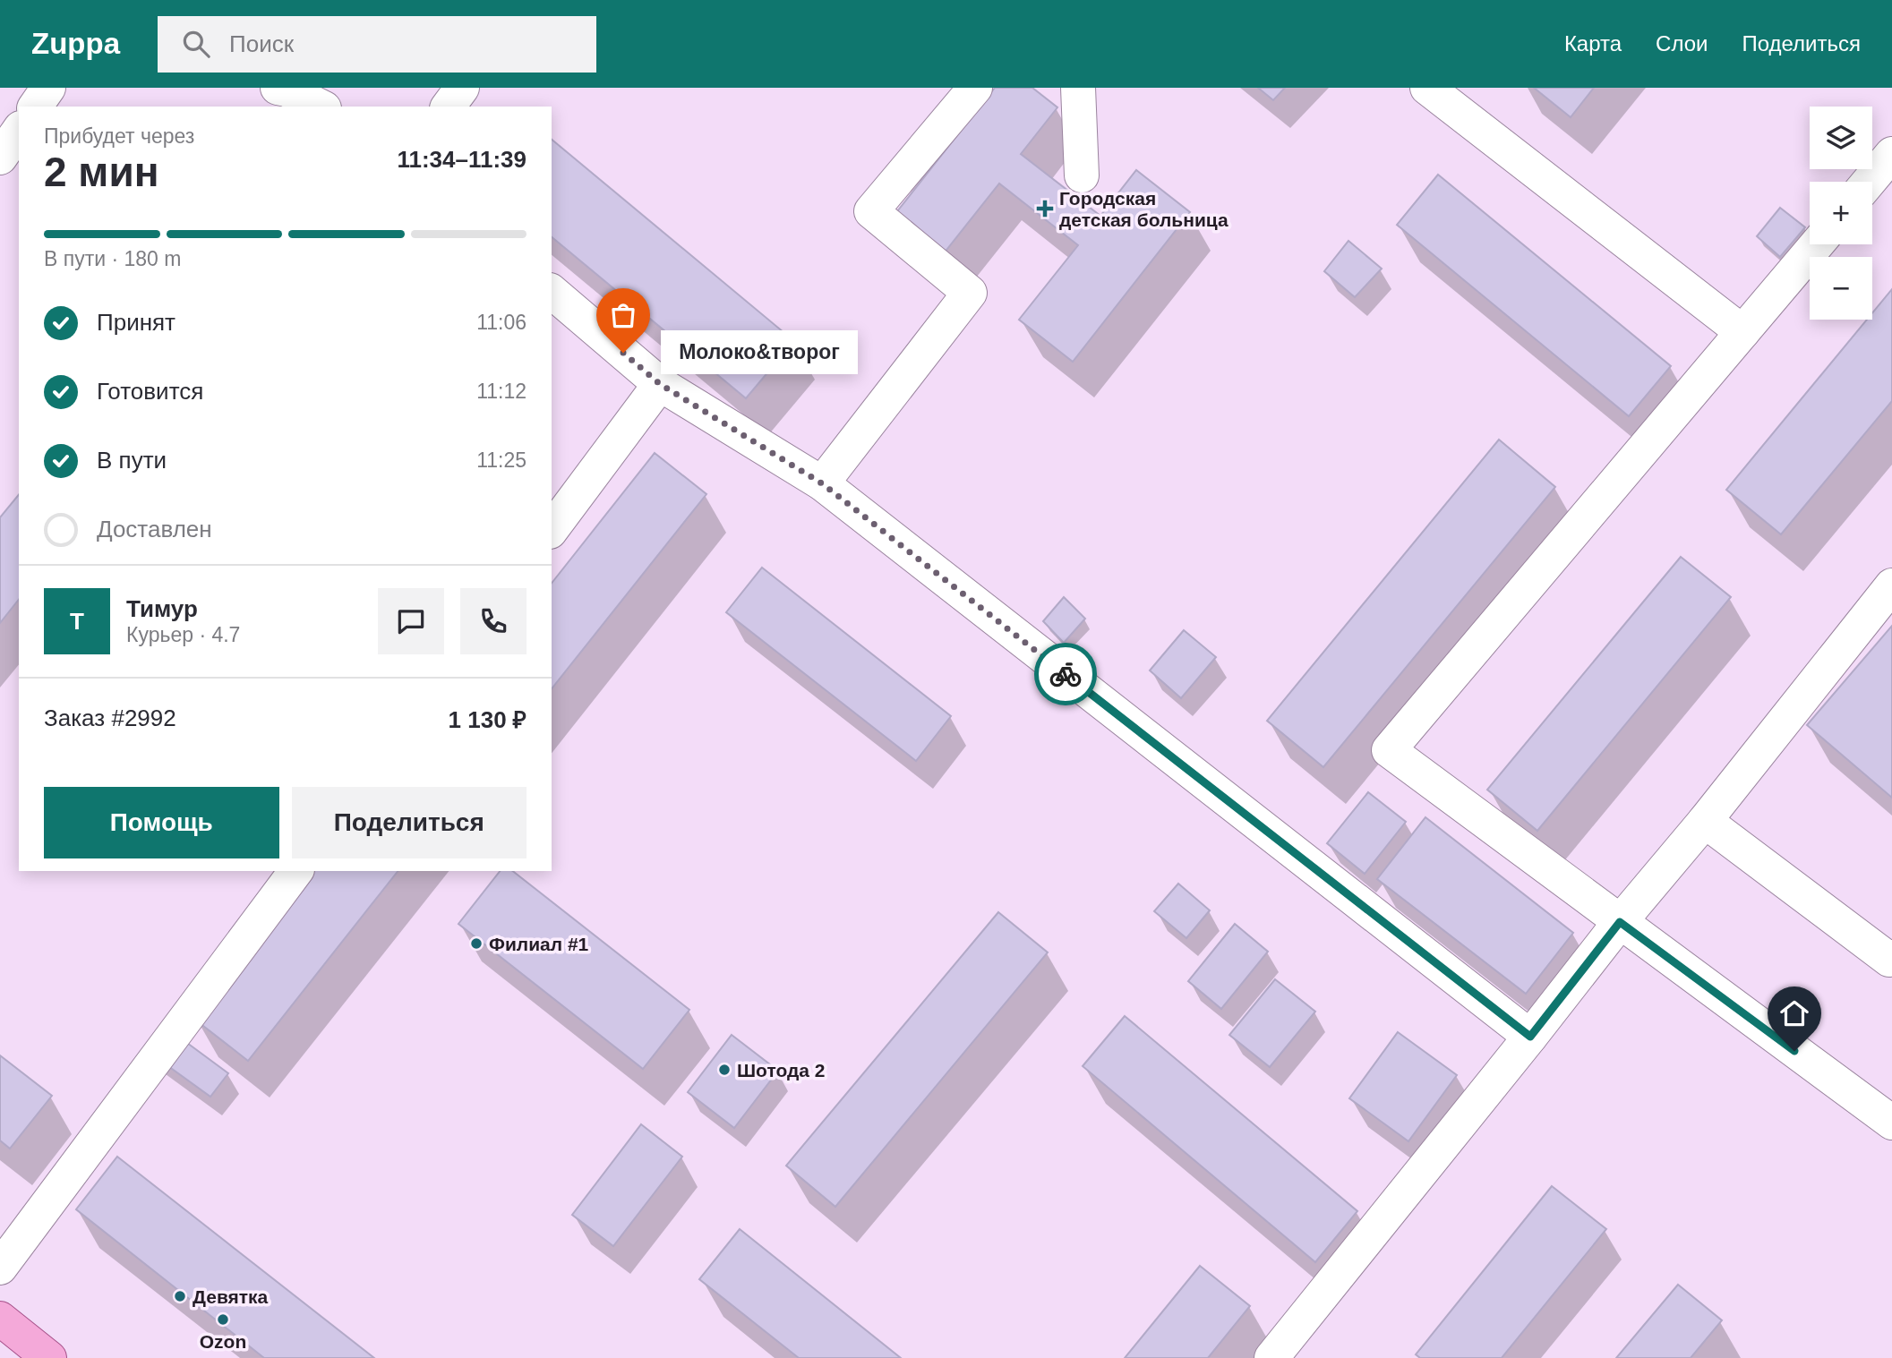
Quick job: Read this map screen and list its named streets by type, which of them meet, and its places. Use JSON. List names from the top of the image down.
{
  "places": {
    "health": ["Городская детская больница"],
    "other": [
      "Молоко&творог",
      "Филиал #1",
      "Шотода 2",
      "Девятка",
      "Ozon"
    ]
  },
  "page": {
    "header": "Zuppa",
    "search": "Поиск",
    "nav": ["Карта", "Слои", "Поделиться"],
    "map_buttons": ["+", "−"],
    "heading": ["2 мин", "Прибудет через", "11:34–11:39"],
    "panel": [
      "Тимур",
      "Курьер · 4.7",
      "Заказ #2992",
      "1 130 ₽"
    ],
    "bar": "В пути · 180 m",
    "list": [
      ["Принят", "11:06"],
      ["Готовится", "11:12"],
      ["В пути", "11:25"],
      "Доставлен"
    ],
    "bubble": "Молоко&творог",
    "round": "Т",
    "buttons": ["Помощь", "Поделиться"]
  }
}
